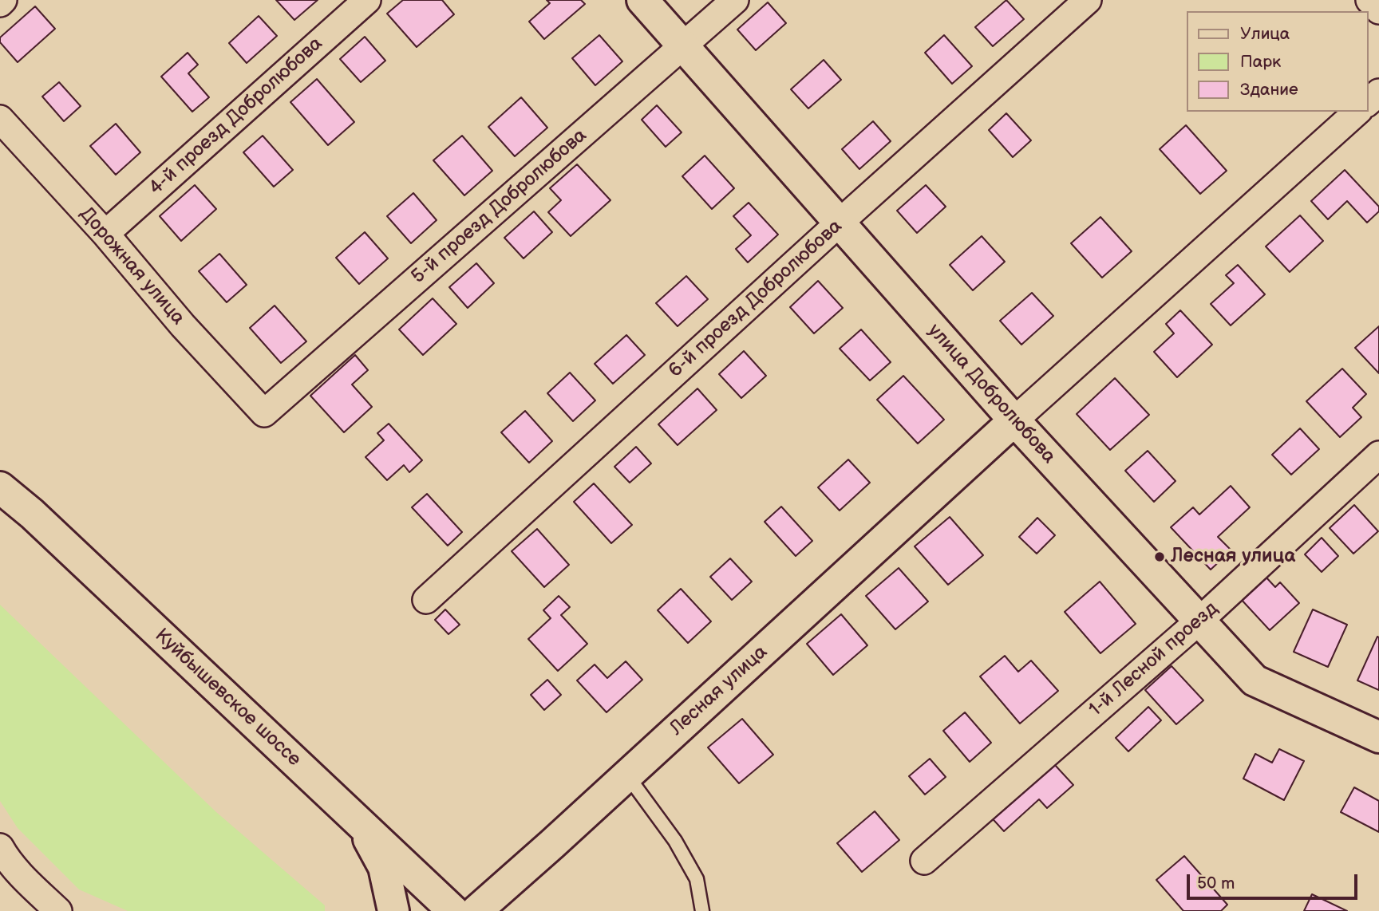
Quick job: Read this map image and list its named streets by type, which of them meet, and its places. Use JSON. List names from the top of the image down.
{
  "streets": {
    "main road": ["улица Добролюбова", "Лесная улица", "Куйбышевское шоссе"],
    "street": [
      "4-й проезд Добролюбова",
      "5-й проезд Добролюбова",
      "Дорожная улица",
      "6-й проезд Добролюбова",
      "1-й Лесной проезд"
    ]
  },
  "crossings": [
    ["4-й проезд Добролюбова", "Дорожная улица"],
    ["5-й проезд Добролюбова", "Дорожная улица"],
    ["5-й проезд Добролюбова", "улица Добролюбова"],
    ["6-й проезд Добролюбова", "улица Добролюбова"],
    ["улица Добролюбова", "1-й Лесной проезд"],
    ["улица Добролюбова", "Лесная улица"]
  ],
  "places": ["Лесная улица"],
  "legend": ["Улица", "Парк", "Здание"],
  "scale_bar": "50 m"
}
